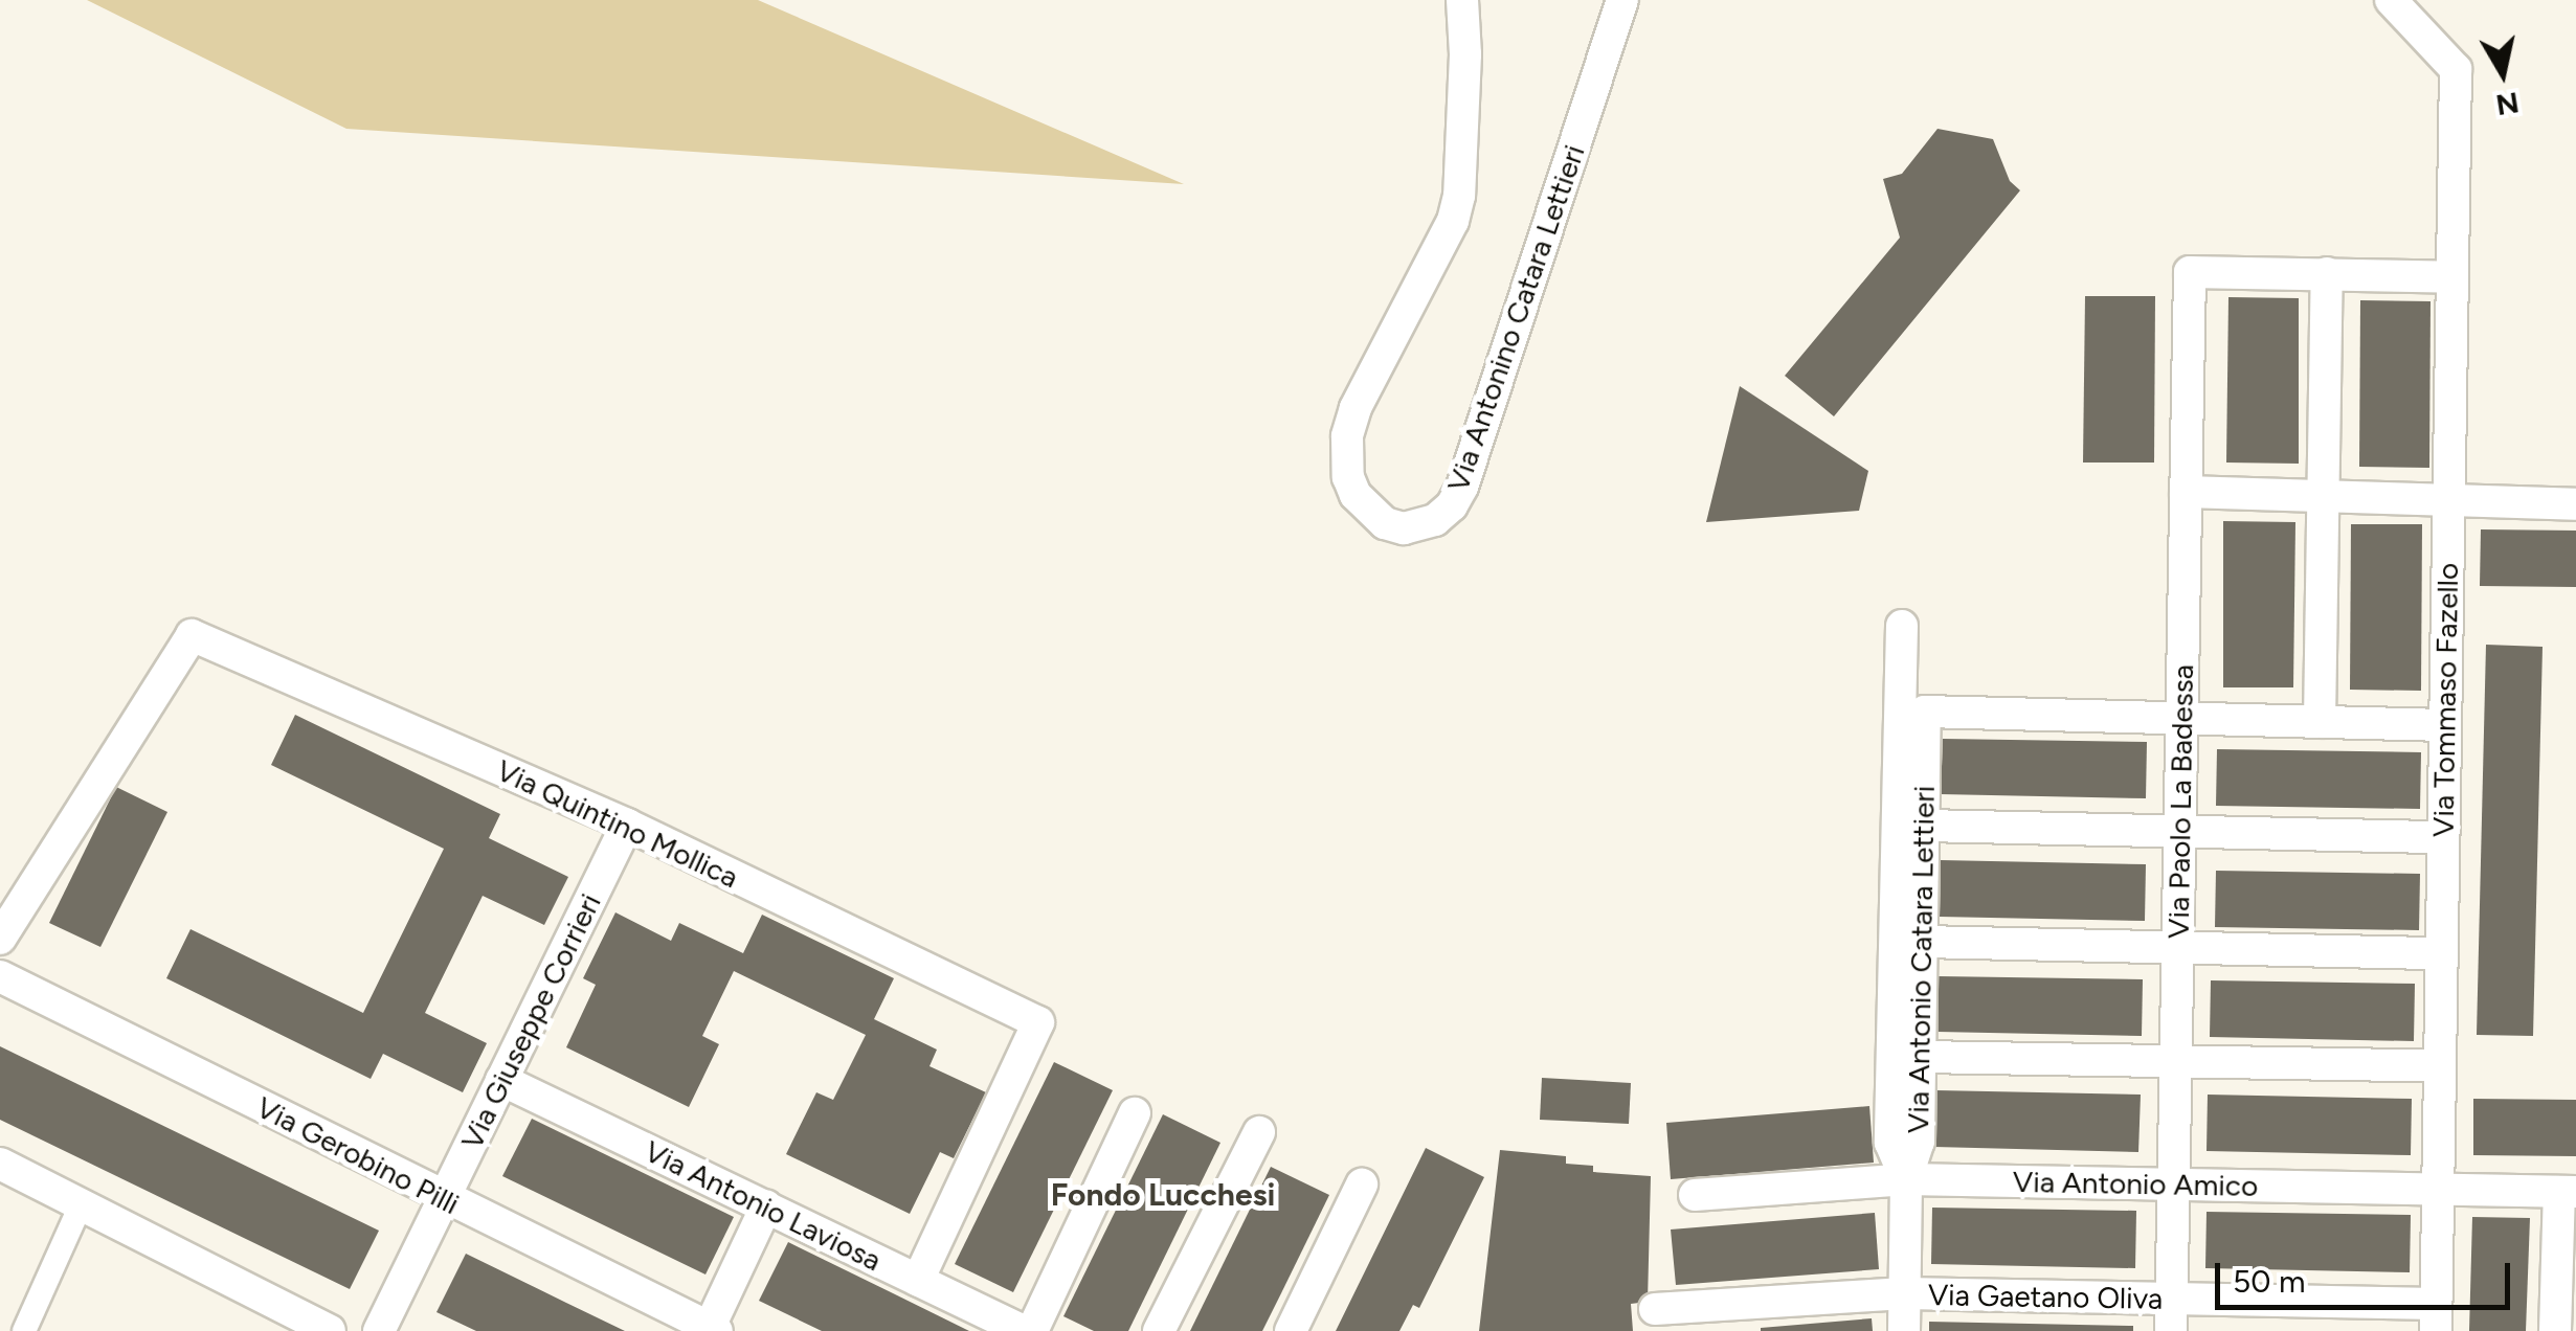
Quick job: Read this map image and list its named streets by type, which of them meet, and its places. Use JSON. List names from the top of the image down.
{
  "streets": {
    "street": [
      "Via Antonino Catara Lettieri",
      "Via Tommaso Fazello",
      "Via Paolo La Badessa",
      "Via Quintino Mollica",
      "Via Antonio Catara Lettieri",
      "Via Giuseppe Corrieri",
      "Via Gerobino Pilli",
      "Via Antonio Amico",
      "Via Antonio Laviosa",
      "Via Gaetano Oliva"
    ]
  },
  "crossings": [
    ["Via Tommaso Fazello", "Via Antonio Amico"],
    ["Via Tommaso Fazello", "Via Gaetano Oliva"],
    ["Via Paolo La Badessa", "Via Antonio Catara Lettieri"],
    ["Via Paolo La Badessa", "Via Antonio Amico"],
    ["Via Paolo La Badessa", "Via Gaetano Oliva"],
    ["Via Quintino Mollica", "Via Giuseppe Corrieri"],
    ["Via Quintino Mollica", "Via Antonio Laviosa"],
    ["Via Antonio Catara Lettieri", "Via Antonio Amico"],
    ["Via Antonio Catara Lettieri", "Via Gaetano Oliva"],
    ["Via Giuseppe Corrieri", "Via Gerobino Pilli"],
    ["Via Giuseppe Corrieri", "Via Antonio Laviosa"]
  ],
  "districts": ["Fondo Lucchesi"],
  "scale_bar": "50 m",
  "north": "bottom"
}
